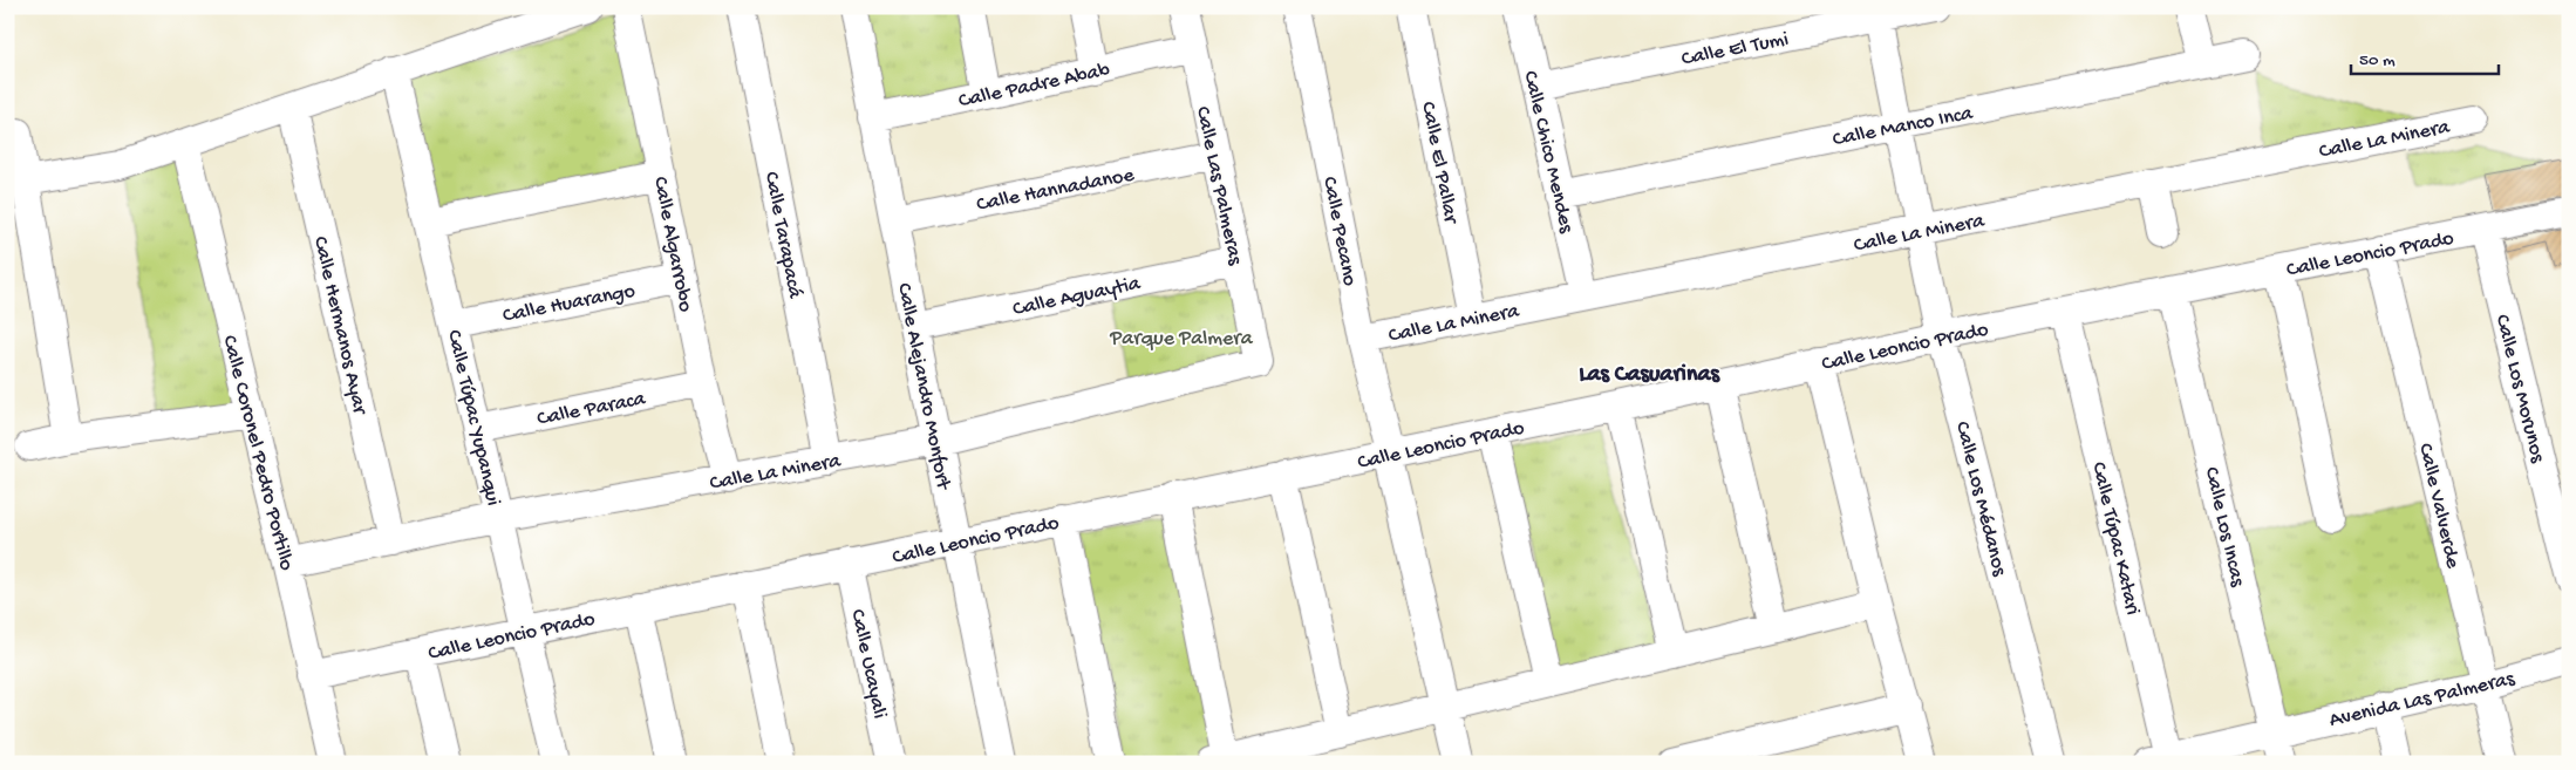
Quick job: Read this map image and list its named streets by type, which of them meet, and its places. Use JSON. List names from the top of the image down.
{
  "streets": {
    "street": [
      "Calle El Tumi",
      "Calle Padre Abab",
      "Calle Manco Inca",
      "Calle La Minera",
      "Calle Chico Mendes",
      "Calle El Pallar",
      "Calle Las Palmeras",
      "Calle Hannadanoe",
      "Calle Pecano",
      "Calle Tarapacá",
      "Calle Algarrobo",
      "Calle Leoncio Prado",
      "Calle Aguaytia",
      "Calle Huarango",
      "Calle Hermanos Ayar",
      "Calle Alejandro Monfort",
      "Calle Los Morunos",
      "Calle Paraca",
      "Calle Túpac Yupanqui",
      "Calle Coronel Pedro Portillo",
      "Calle Los Médanos",
      "Calle Valverde",
      "Calle Los Incas",
      "Calle Túpac Katari",
      "Calle Ucayali",
      "Avenida Las Palmeras"
    ]
  },
  "crossings": [
    ["Calle El Tumi", "Calle Chico Mendes"],
    ["Calle El Tumi", "Calle Los Médanos"],
    ["Calle Padre Abab", "Calle Las Palmeras"],
    ["Calle Padre Abab", "Calle Alejandro Monfort"],
    ["Calle Manco Inca", "Calle Chico Mendes"],
    ["Calle Manco Inca", "Calle Los Médanos"],
    ["Calle La Minera", "Calle Chico Mendes"],
    ["Calle La Minera", "Calle El Pallar"],
    ["Calle La Minera", "Calle Las Palmeras"],
    ["Calle La Minera", "Calle Pecano"],
    ["Calle La Minera", "Calle Tarapacá"],
    ["Calle La Minera", "Calle Algarrobo"],
    ["Calle La Minera", "Calle Hermanos Ayar"],
    ["Calle La Minera", "Calle Alejandro Monfort"],
    ["Calle La Minera", "Calle Túpac Yupanqui"],
    ["Calle La Minera", "Calle Coronel Pedro Portillo"],
    ["Calle La Minera", "Calle Los Médanos"],
    ["Calle Las Palmeras", "Calle Hannadanoe"],
    ["Calle Las Palmeras", "Calle Aguaytia"],
    ["Calle Hannadanoe", "Calle Alejandro Monfort"],
    ["Calle Pecano", "Calle Leoncio Prado"],
    ["Calle Algarrobo", "Calle Huarango"],
    ["Calle Algarrobo", "Calle Paraca"],
    ["Calle Leoncio Prado", "Calle Alejandro Monfort"],
    ["Calle Leoncio Prado", "Calle Los Morunos"],
    ["Calle Leoncio Prado", "Calle Túpac Yupanqui"],
    ["Calle Leoncio Prado", "Calle Coronel Pedro Portillo"],
    ["Calle Leoncio Prado", "Calle Los Médanos"],
    ["Calle Leoncio Prado", "Calle Valverde"],
    ["Calle Leoncio Prado", "Calle Los Incas"],
    ["Calle Leoncio Prado", "Calle Túpac Katari"],
    ["Calle Leoncio Prado", "Calle Ucayali"],
    ["Calle Aguaytia", "Calle Alejandro Monfort"],
    ["Calle Huarango", "Calle Túpac Yupanqui"],
    ["Calle Paraca", "Calle Túpac Yupanqui"],
    ["Calle Valverde", "Avenida Las Palmeras"],
    ["Calle Los Incas", "Avenida Las Palmeras"],
    ["Calle Túpac Katari", "Avenida Las Palmeras"]
  ],
  "districts": ["Las Casuarinas"],
  "parks": ["Parque Palmera"],
  "scale_bar": "50 m"
}
